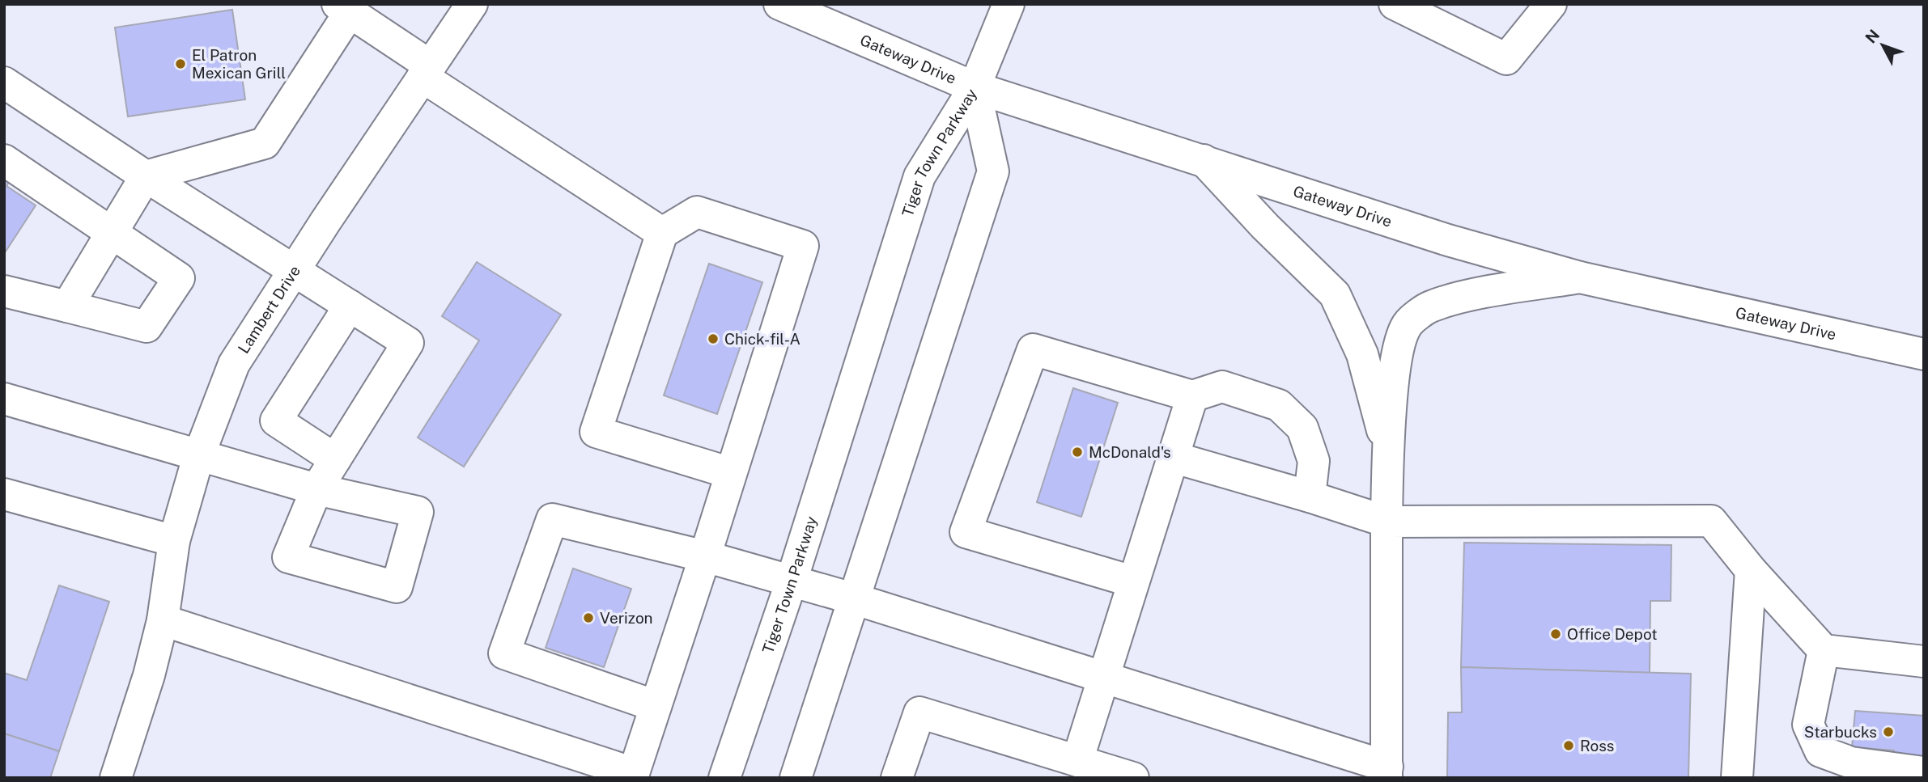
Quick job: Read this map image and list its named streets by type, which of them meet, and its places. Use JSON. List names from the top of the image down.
{
  "streets": {
    "main road": ["Gateway Drive", "Tiger Town Parkway", "Lambert Drive"]
  },
  "crossings": [
    ["Gateway Drive", "Tiger Town Parkway"]
  ],
  "places": [
    "El Patron Mexican Grill",
    "Chick-fil-A",
    "McDonald's",
    "Verizon",
    "Office Depot",
    "Starbucks",
    "Ross"
  ],
  "north": "top left"
}
